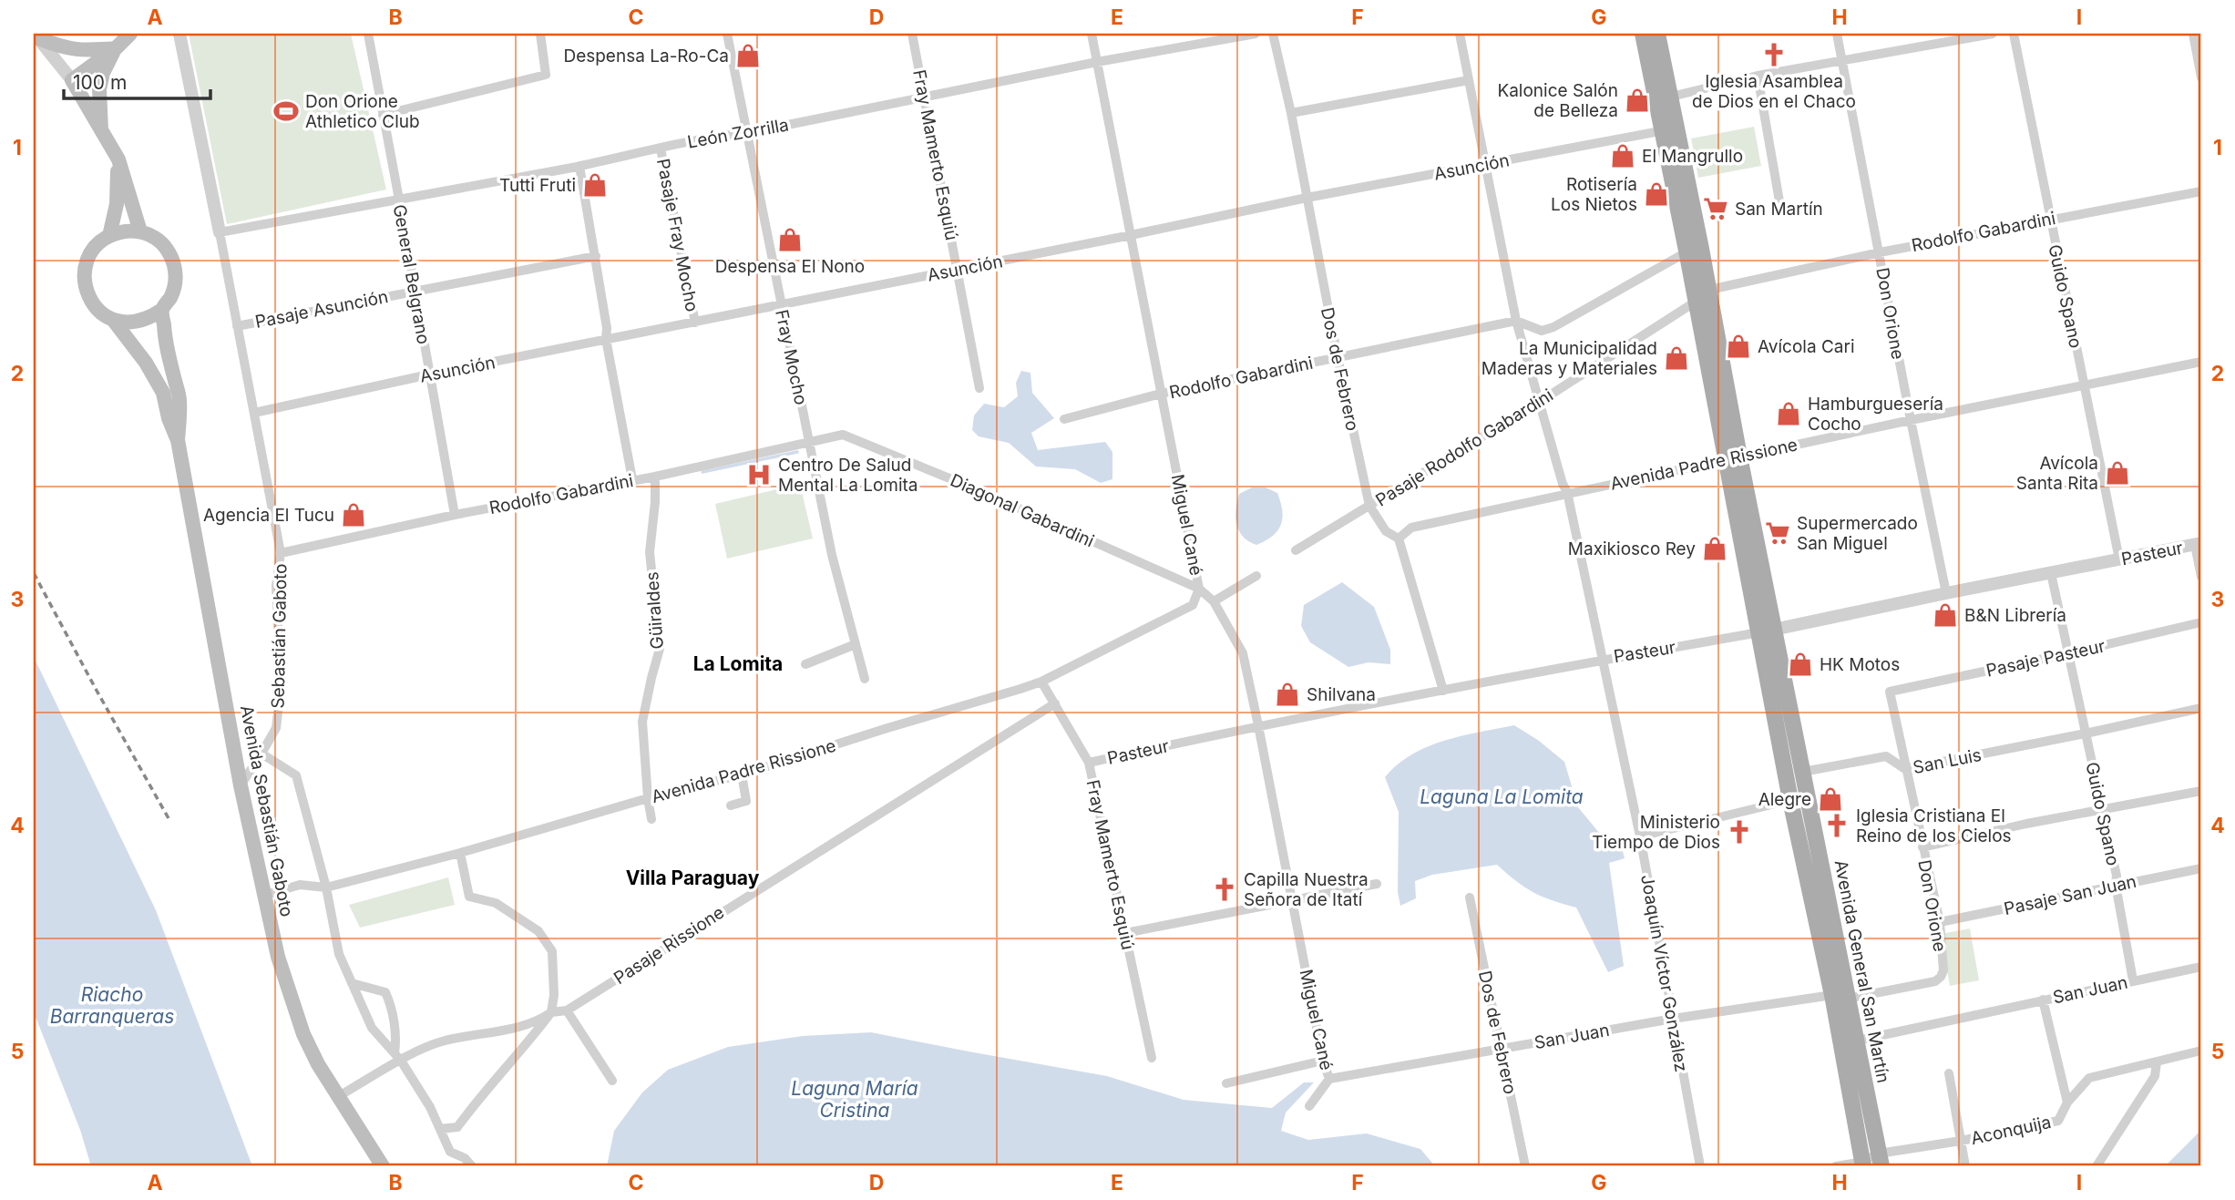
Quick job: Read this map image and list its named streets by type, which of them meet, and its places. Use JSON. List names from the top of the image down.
{
  "streets": {
    "main road": ["Avenida Sebastián Gaboto", "Avenida General San Martín"],
    "street": [
      "León Zorrilla",
      "Fray Mamerto Esquiú",
      "Asunción",
      "Rodolfo Gabardini",
      "Pasaje Fray Mocho",
      "General Belgrano",
      "Guido Spano",
      "Pasaje Asunción",
      "Don Orione",
      "Fray Mocho",
      "Dos de Febrero",
      "Pasaje Rodolfo Gabardini",
      "Avenida Padre Rissione",
      "Diagonal Gabardini",
      "Miguel Cané",
      "Pasteur",
      "Güiraldes",
      "Sebastián Gaboto",
      "Pasaje Pasteur",
      "San Luis",
      "Pasaje San Juan",
      "Pasaje Rissione",
      "Joaquín Víctor González",
      "San Juan",
      "Aconquija"
    ]
  },
  "crossings": [
    ["León Zorrilla", "Fray Mamerto Esquiú"],
    ["León Zorrilla", "Pasaje Fray Mocho"],
    ["León Zorrilla", "General Belgrano"],
    ["León Zorrilla", "Fray Mocho"],
    ["León Zorrilla", "Miguel Cané"],
    ["León Zorrilla", "Sebastián Gaboto"],
    ["Fray Mamerto Esquiú", "Asunción"],
    ["Fray Mamerto Esquiú", "Avenida Padre Rissione"],
    ["Fray Mamerto Esquiú", "Pasteur"],
    ["Fray Mamerto Esquiú", "Pasaje Rissione"],
    ["Asunción", "Pasaje Fray Mocho"],
    ["Asunción", "General Belgrano"],
    ["Asunción", "Fray Mocho"],
    ["Asunción", "Dos de Febrero"],
    ["Asunción", "Miguel Cané"],
    ["Asunción", "Sebastián Gaboto"],
    ["Asunción", "Avenida General San Martín"],
    ["Asunción", "Joaquín Víctor González"],
    ["Rodolfo Gabardini", "General Belgrano"],
    ["Rodolfo Gabardini", "Guido Spano"],
    ["Rodolfo Gabardini", "Don Orione"],
    ["Rodolfo Gabardini", "Fray Mocho"],
    ["Rodolfo Gabardini", "Dos de Febrero"],
    ["Rodolfo Gabardini", "Pasaje Rodolfo Gabardini"],
    ["Rodolfo Gabardini", "Diagonal Gabardini"],
    ["Rodolfo Gabardini", "Miguel Cané"],
    ["Rodolfo Gabardini", "Güiraldes"],
    ["Rodolfo Gabardini", "Sebastián Gaboto"],
    ["Rodolfo Gabardini", "Avenida General San Martín"],
    ["Rodolfo Gabardini", "Joaquín Víctor González"],
    ["General Belgrano", "Pasaje Asunción"],
    ["Guido Spano", "Avenida Padre Rissione"],
    ["Guido Spano", "Pasteur"],
    ["Guido Spano", "Pasaje Pasteur"],
    ["Guido Spano", "San Luis"],
    ["Guido Spano", "Pasaje San Juan"],
    ["Guido Spano", "San Juan"],
    ["Pasaje Asunción", "Sebastián Gaboto"],
    ["Don Orione", "Avenida Padre Rissione"],
    ["Don Orione", "Pasteur"],
    ["Don Orione", "Pasaje Pasteur"],
    ["Don Orione", "San Luis"],
    ["Don Orione", "Pasaje San Juan"],
    ["Don Orione", "Avenida General San Martín"],
    ["Don Orione", "San Juan"],
    ["Dos de Febrero", "Pasaje Rodolfo Gabardini"],
    ["Dos de Febrero", "Avenida Padre Rissione"],
    ["Dos de Febrero", "Pasteur"],
    ["Dos de Febrero", "San Juan"],
    ["Pasaje Rodolfo Gabardini", "Avenida General San Martín"],
    ["Pasaje Rodolfo Gabardini", "Joaquín Víctor González"],
    ["Avenida Padre Rissione", "Diagonal Gabardini"],
    ["Avenida Padre Rissione", "Miguel Cané"],
    ["Avenida Padre Rissione", "Güiraldes"],
    ["Avenida Padre Rissione", "Avenida Sebastián Gaboto"],
    ["Avenida Padre Rissione", "Avenida General San Martín"],
    ["Avenida Padre Rissione", "Joaquín Víctor González"],
    ["Diagonal Gabardini", "Miguel Cané"],
    ["Miguel Cané", "Pasteur"],
    ["Miguel Cané", "San Juan"],
    ["Pasteur", "Avenida General San Martín"],
    ["Pasteur", "Joaquín Víctor González"],
    ["Sebastián Gaboto", "Avenida Sebastián Gaboto"],
    ["San Luis", "Avenida General San Martín"],
    ["Avenida Sebastián Gaboto", "Pasaje Rissione"],
    ["Avenida General San Martín", "San Juan"],
    ["Avenida General San Martín", "Aconquija"],
    ["Joaquín Víctor González", "San Juan"]
  ],
  "districts": ["La Lomita", "Villa Paraguay"],
  "water": ["Laguna La Lomita", "Riacho Barranqueras", "Laguna María Cristina"],
  "places": {
    "church": [
      "Iglesia Asamblea de Dios en el Chaco",
      "Iglesia Cristiana El Reino de los Cielos",
      "Ministerio Tiempo de Dios",
      "Capilla Nuestra Señora de Itatí"
    ],
    "shop": [
      "Despensa La-Ro-Ca",
      "Kalonice Salón de Belleza",
      "El Mangrullo",
      "Tutti Fruti",
      "Rotisería Los Nietos",
      "Despensa El Nono",
      "Avícola Cari",
      "La Municipalidad Maderas y Materiales",
      "Hamburguesería Cocho",
      "Avícola Santa Rita",
      "Agencia El Tucu",
      "Maxikiosco Rey",
      "B&N Librería",
      "HK Motos",
      "Shilvana",
      "Alegre"
    ],
    "sports": ["Don Orione Athletico Club"],
    "supermarket": ["San Martín", "Supermercado San Miguel"],
    "hospital": ["Centro De Salud Mental La Lomita"]
  },
  "scale_bar": "100 m",
  "grid": {
    "columns": [
      "A",
      "B",
      "C",
      "D",
      "E",
      "F",
      "G",
      "H",
      "I"
    ],
    "rows": [
      "1",
      "2",
      "3",
      "4",
      "5"
    ]
  }
}
